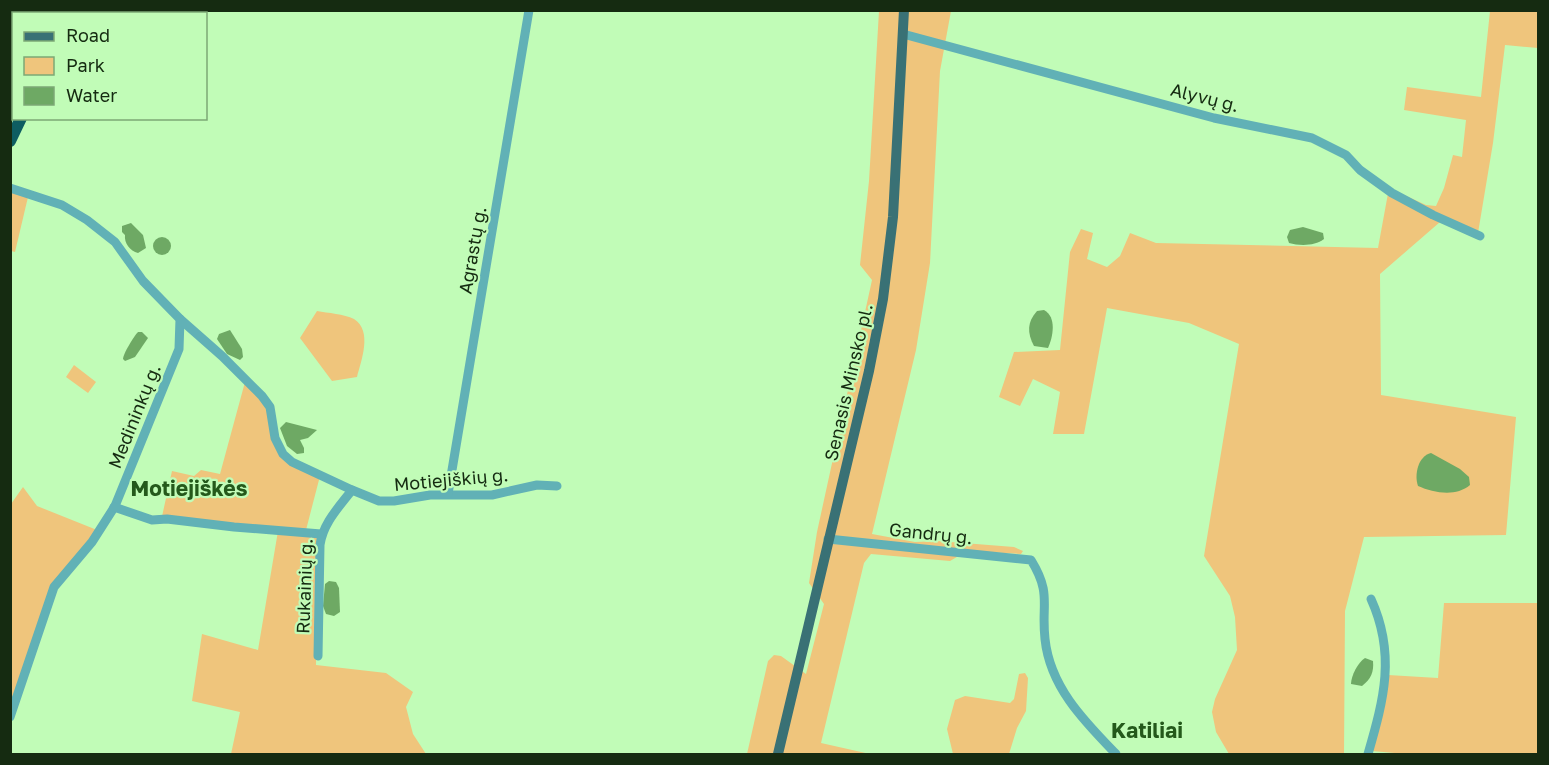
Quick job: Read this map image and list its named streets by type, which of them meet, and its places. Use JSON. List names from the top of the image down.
{
  "streets": {
    "main road": ["Senasis Minsko pl."],
    "street": [
      "Alyvų g.",
      "Agrastų g.",
      "Medininkų g.",
      "Motiejiškių g.",
      "Gandrų g.",
      "Rukainių g."
    ]
  },
  "crossings": [
    ["Alyvų g.", "Senasis Minsko pl."],
    ["Agrastų g.", "Motiejiškių g."],
    ["Senasis Minsko pl.", "Gandrų g."],
    ["Medininkų g.", "Motiejiškių g."],
    ["Motiejiškių g.", "Rukainių g."]
  ],
  "districts": ["Motiejiškės", "Katiliai"],
  "legend": ["Road", "Park", "Water"]
}
